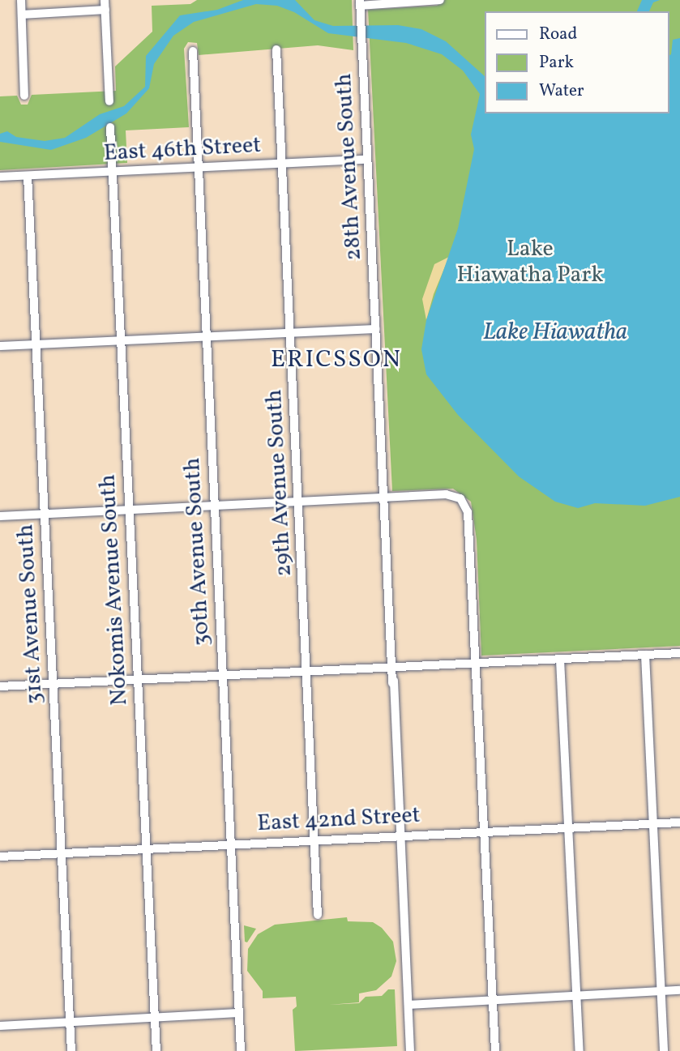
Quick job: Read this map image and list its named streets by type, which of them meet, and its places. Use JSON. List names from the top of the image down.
{
  "streets": {
    "street": [
      "East 46th Street",
      "28th Avenue South",
      "29th Avenue South",
      "30th Avenue South",
      "Nokomis Avenue South",
      "31st Avenue South",
      "East 42nd Street"
    ]
  },
  "crossings": [
    ["East 46th Street", "28th Avenue South"],
    ["East 46th Street", "29th Avenue South"],
    ["East 46th Street", "30th Avenue South"],
    ["East 46th Street", "Nokomis Avenue South"],
    ["East 46th Street", "31st Avenue South"],
    ["28th Avenue South", "East 42nd Street"],
    ["29th Avenue South", "East 42nd Street"],
    ["30th Avenue South", "East 42nd Street"],
    ["Nokomis Avenue South", "East 42nd Street"],
    ["31st Avenue South", "East 42nd Street"]
  ],
  "districts": ["ERICSSON"],
  "water": ["Lake Hiawatha"],
  "parks": ["Lake Hiawatha Park"],
  "legend": ["Road", "Park", "Water"]
}
